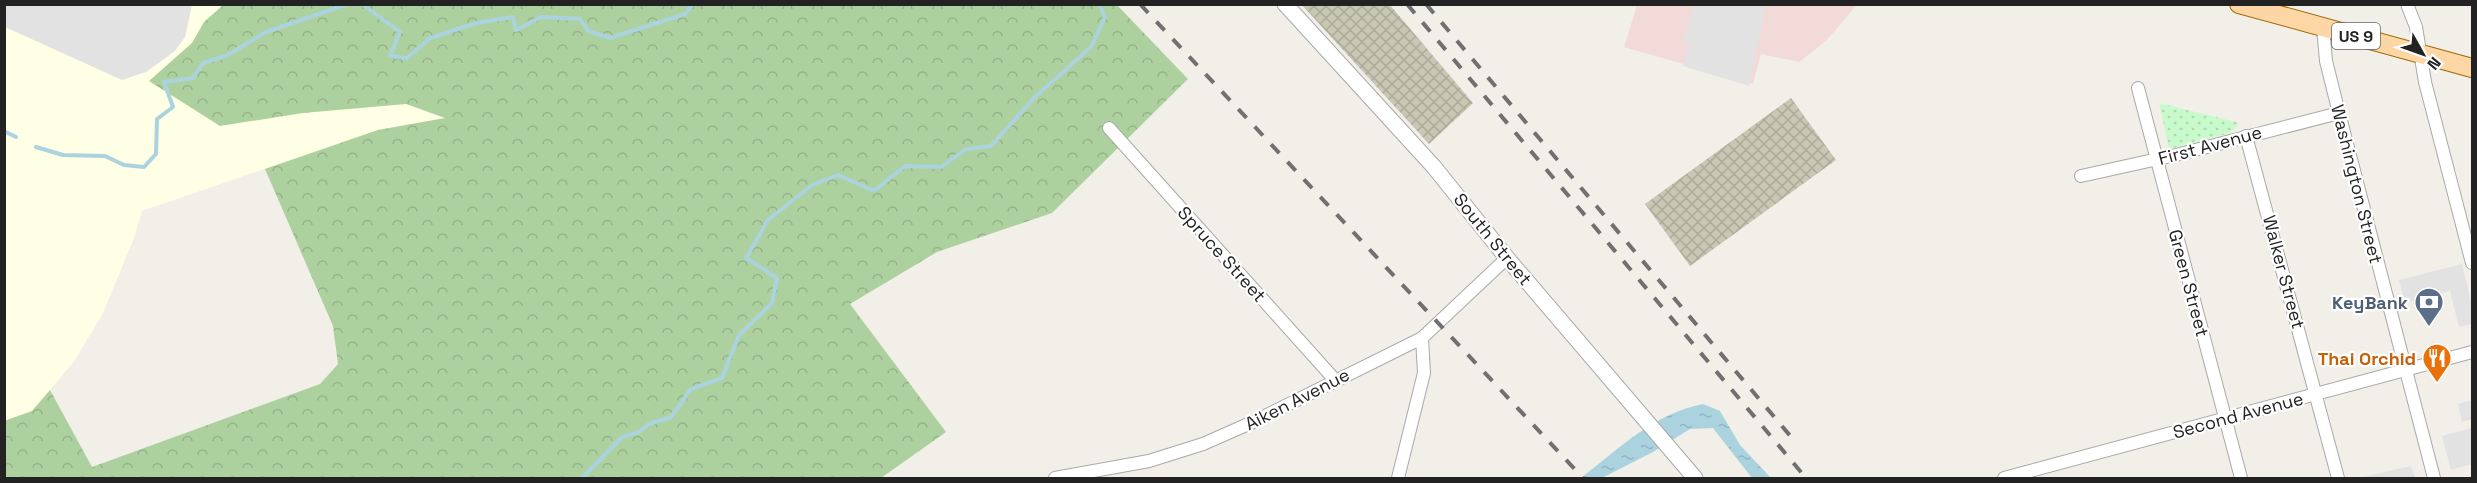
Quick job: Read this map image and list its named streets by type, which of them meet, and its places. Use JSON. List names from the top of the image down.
{
  "streets": {
    "main road": ["US 9"],
    "street": [
      "First Avenue",
      "Washington Street",
      "South Street",
      "Spruce Street",
      "Walker Street",
      "Green Street",
      "Aiken Avenue",
      "Second Avenue"
    ]
  },
  "crossings": [
    ["US 9", "Washington Street"],
    ["First Avenue", "Washington Street"],
    ["First Avenue", "Walker Street"],
    ["First Avenue", "Green Street"],
    ["Washington Street", "Second Avenue"],
    ["South Street", "Aiken Avenue"],
    ["Spruce Street", "Aiken Avenue"],
    ["Walker Street", "Second Avenue"],
    ["Green Street", "Second Avenue"]
  ],
  "places": {
    "bank": ["KeyBank"],
    "restaurant": ["Thai Orchid"]
  },
  "north": "bottom right"
}
